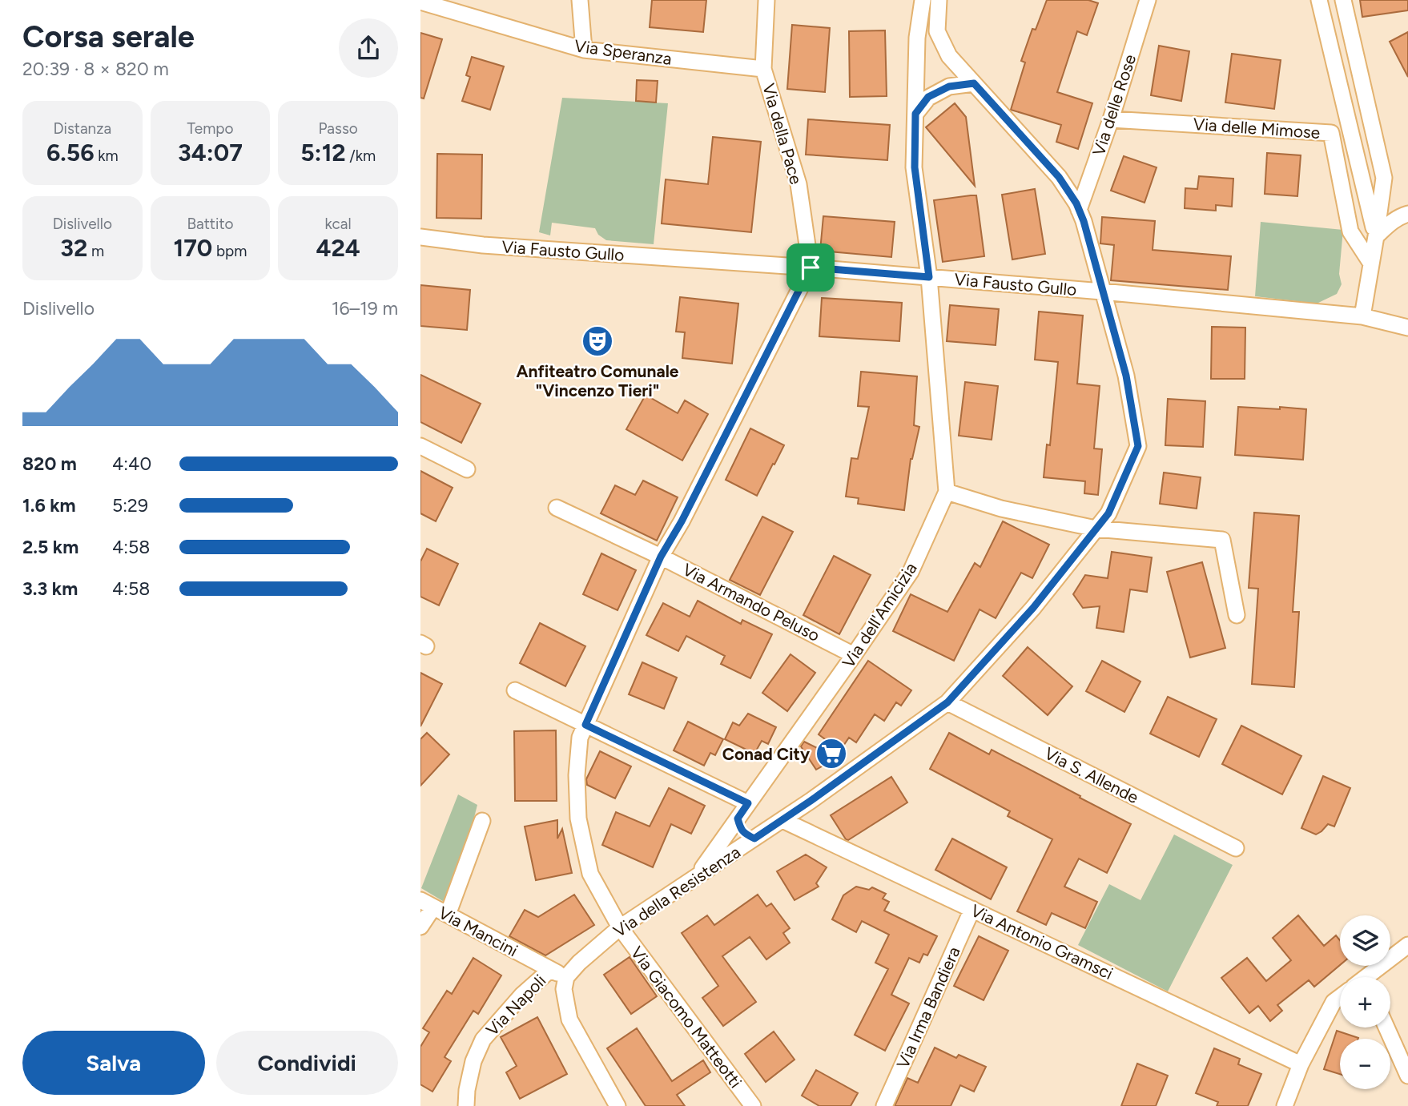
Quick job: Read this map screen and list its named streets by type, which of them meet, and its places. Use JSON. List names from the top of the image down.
{
  "streets": {
    "street": [
      "Via Speranza",
      "Via delle Rose",
      "Via delle Mimose",
      "Via della Pace",
      "Via Fausto Gullo",
      "Via Armando Peluso",
      "Via dell'Amicizia",
      "Via S. Allende",
      "Via della Resistenza",
      "Via Mancini",
      "Via Antonio Gramsci",
      "Via Napoli",
      "Via Irma Bandiera",
      "Via Giacomo Matteotti"
    ]
  },
  "crossings": [
    ["Via Speranza", "Via della Pace"],
    ["Via delle Rose", "Via delle Mimose"],
    ["Via delle Rose", "Via della Resistenza"],
    ["Via della Pace", "Via Fausto Gullo"],
    ["Via della Pace", "Via Giacomo Matteotti"],
    ["Via Fausto Gullo", "Via dell'Amicizia"],
    ["Via Fausto Gullo", "Via della Resistenza"],
    ["Via Fausto Gullo", "Via Giacomo Matteotti"],
    ["Via Armando Peluso", "Via dell'Amicizia"],
    ["Via Armando Peluso", "Via Giacomo Matteotti"],
    ["Via dell'Amicizia", "Via della Resistenza"],
    ["Via S. Allende", "Via della Resistenza"],
    ["Via della Resistenza", "Via Mancini"],
    ["Via della Resistenza", "Via Antonio Gramsci"],
    ["Via della Resistenza", "Via Giacomo Matteotti"],
    ["Via Mancini", "Via Napoli"],
    ["Via Antonio Gramsci", "Via Irma Bandiera"]
  ],
  "places": {
    "theatre": ["Anfiteatro Comunale \"Vincenzo Tieri\""],
    "supermarket": ["Conad City"]
  },
  "page": {
    "heading": ["Corsa serale", "20:39 · 8 × 820 m"],
    "stats": [
      ["Distanza", "6.56 km"],
      ["Tempo", "34:07"],
      ["Passo", "5:12 /km"],
      ["Dislivello", "32 m"],
      ["Battito", "170 bpm"],
      ["kcal", "424"]
    ],
    "chart": ["Dislivello", "16–19 m"],
    "list": [
      {
        "name": "820 m",
        "note": "4:40"
      },
      {
        "name": "1.6 km",
        "note": "5:29"
      },
      {
        "name": "2.5 km",
        "note": "4:58"
      },
      {
        "name": "3.3 km",
        "note": "4:58"
      }
    ],
    "map_buttons": ["+", "−"],
    "buttons": ["Salva", "Condividi"]
  }
}
